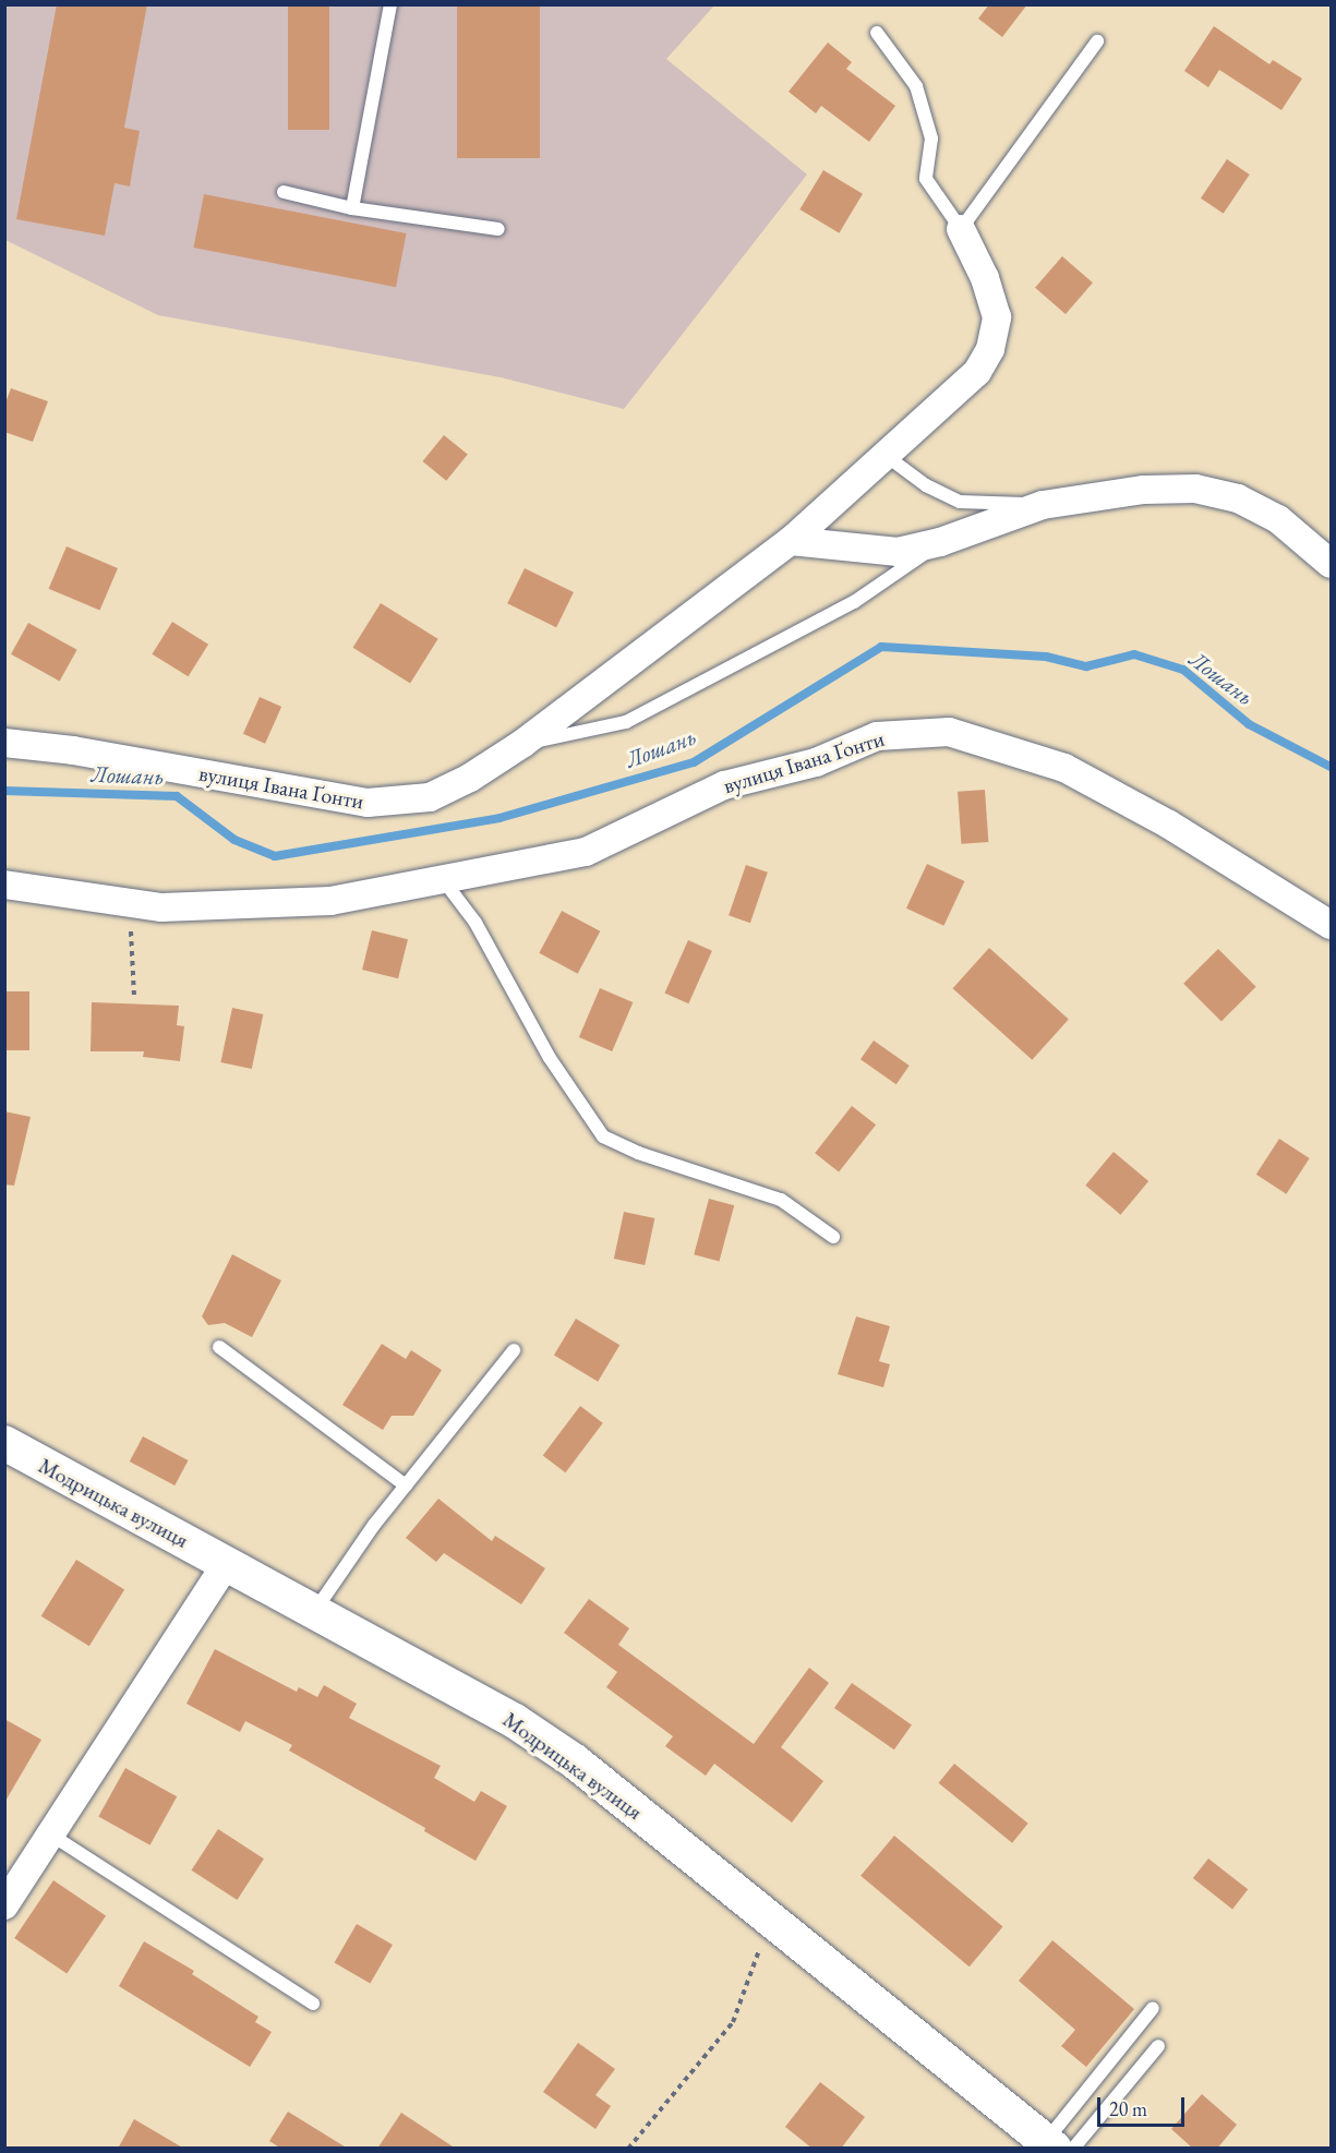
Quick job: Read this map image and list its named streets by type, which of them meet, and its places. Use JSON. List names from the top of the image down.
{
  "streets": {
    "street": ["вулиця Івана Ґонти", "Модрицька вулиця"]
  },
  "water": ["Лошань"],
  "scale_bar": "20 m"
}
